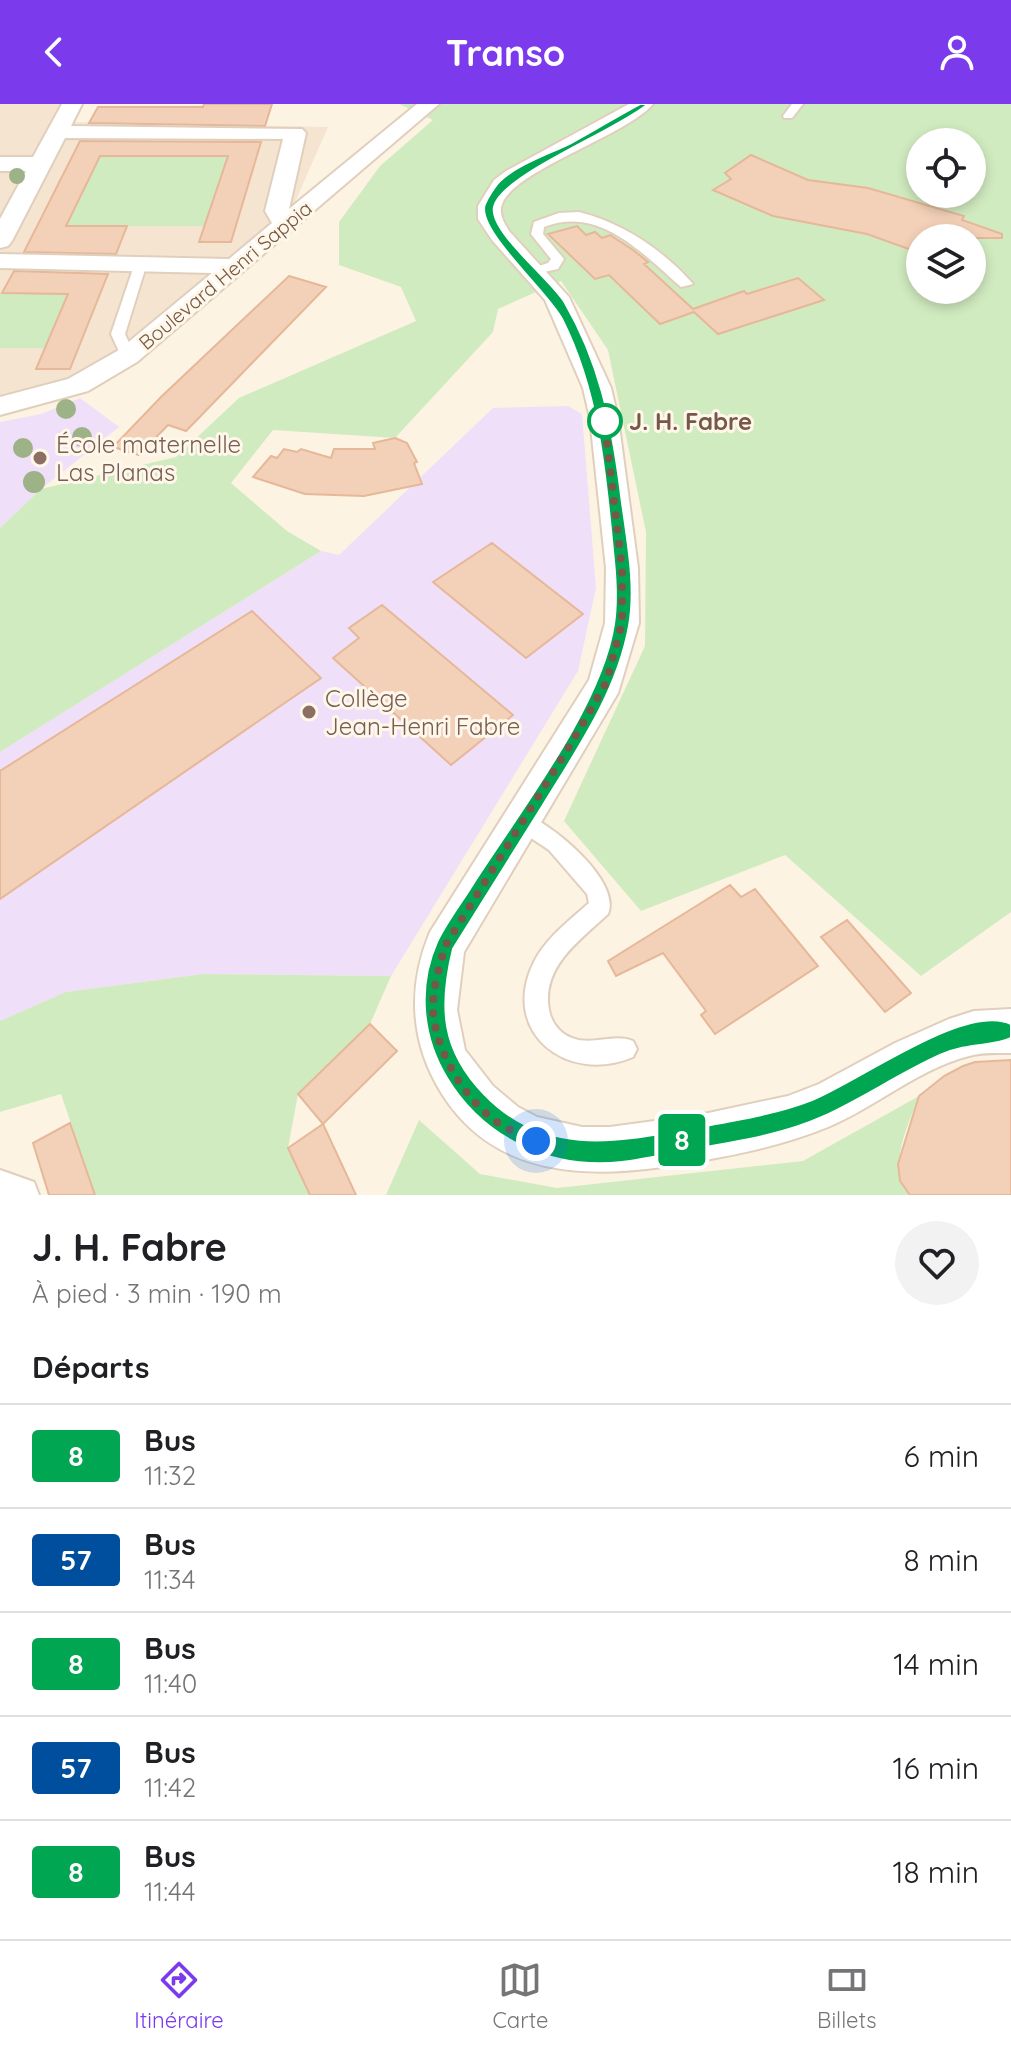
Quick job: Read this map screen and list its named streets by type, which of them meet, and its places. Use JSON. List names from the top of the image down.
{
  "streets": {
    "street": ["Boulevard Henri Sappia"]
  },
  "places": ["J. H. Fabre", "École maternelle Las Planas", "Collège Jean-Henri Fabre"],
  "lines": ["bus line 8"],
  "page": {
    "header": "Transo",
    "on_map": "8",
    "heading": [
      ["J. H. Fabre", "À pied · 3 min · 190 m"],
      "Départs"
    ],
    "list": [
      {
        "mark": "8",
        "name": "Bus",
        "note": "11:32",
        "value": "6 min"
      },
      {
        "mark": "57",
        "name": "Bus",
        "note": "11:34",
        "value": "8 min"
      },
      {
        "mark": "8",
        "name": "Bus",
        "note": "11:40",
        "value": "14 min"
      },
      {
        "mark": "57",
        "name": "Bus",
        "note": "11:42",
        "value": "16 min"
      },
      {
        "mark": "8",
        "name": "Bus",
        "note": "11:44",
        "value": "18 min"
      }
    ],
    "tabs": ["Itinéraire", "Carte", "Billets"]
  }
}
